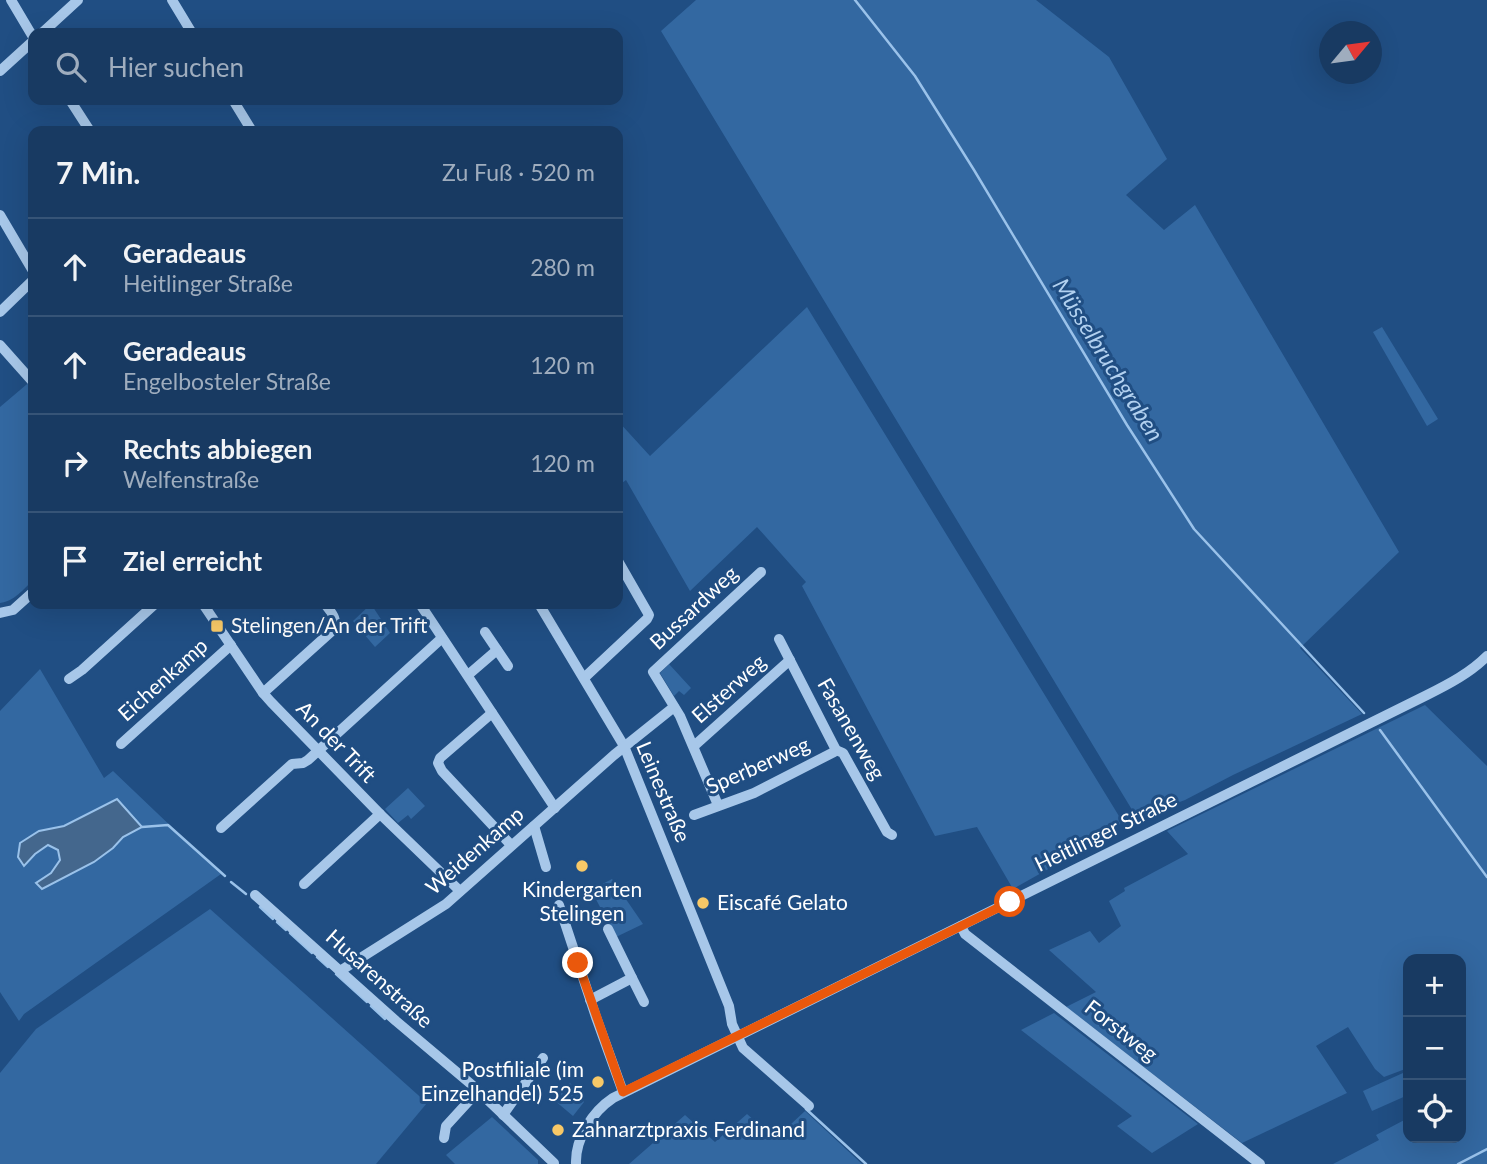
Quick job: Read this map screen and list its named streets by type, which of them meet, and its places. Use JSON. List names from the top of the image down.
{
  "streets": {
    "street": [
      "Bussardweg",
      "Eichenkamp",
      "Elsterweg",
      "Fasanenweg",
      "An der Trift",
      "Sperberweg",
      "Leinestraße",
      "Heitlinger Straße",
      "Weidenkamp",
      "Husarenstraße",
      "Forstweg"
    ]
  },
  "crossings": [
    ["Bussardweg", "Weidenkamp"],
    ["Eichenkamp", "An der Trift"],
    ["Elsterweg", "Fasanenweg"],
    ["Fasanenweg", "Sperberweg"],
    ["An der Trift", "Weidenkamp"],
    ["Leinestraße", "Heitlinger Straße"],
    ["Leinestraße", "Weidenkamp"],
    ["Heitlinger Straße", "Forstweg"],
    ["Weidenkamp", "Husarenstraße"]
  ],
  "water": ["Müsselbruchgraben"],
  "places": {
    "transit": ["Stelingen/An der Trift"],
    "other": [
      "Kindergarten Stelingen",
      "Eiscafé Gelato",
      "Postfiliale (im Einzelhandel) 525",
      "Zahnarztpraxis Ferdinand"
    ]
  },
  "north": "top right",
  "page": {
    "search": "Hier suchen",
    "heading": ["7 Min.", "Zu Fuß · 520 m"],
    "list": [
      ["Geradeaus", "Heitlinger Straße", "280 m"],
      ["Geradeaus", "Engelbosteler Straße", "120 m"],
      ["Rechts abbiegen", "Welfenstraße", "120 m"],
      "Ziel erreicht"
    ],
    "map_buttons": ["+", "−"]
  }
}
